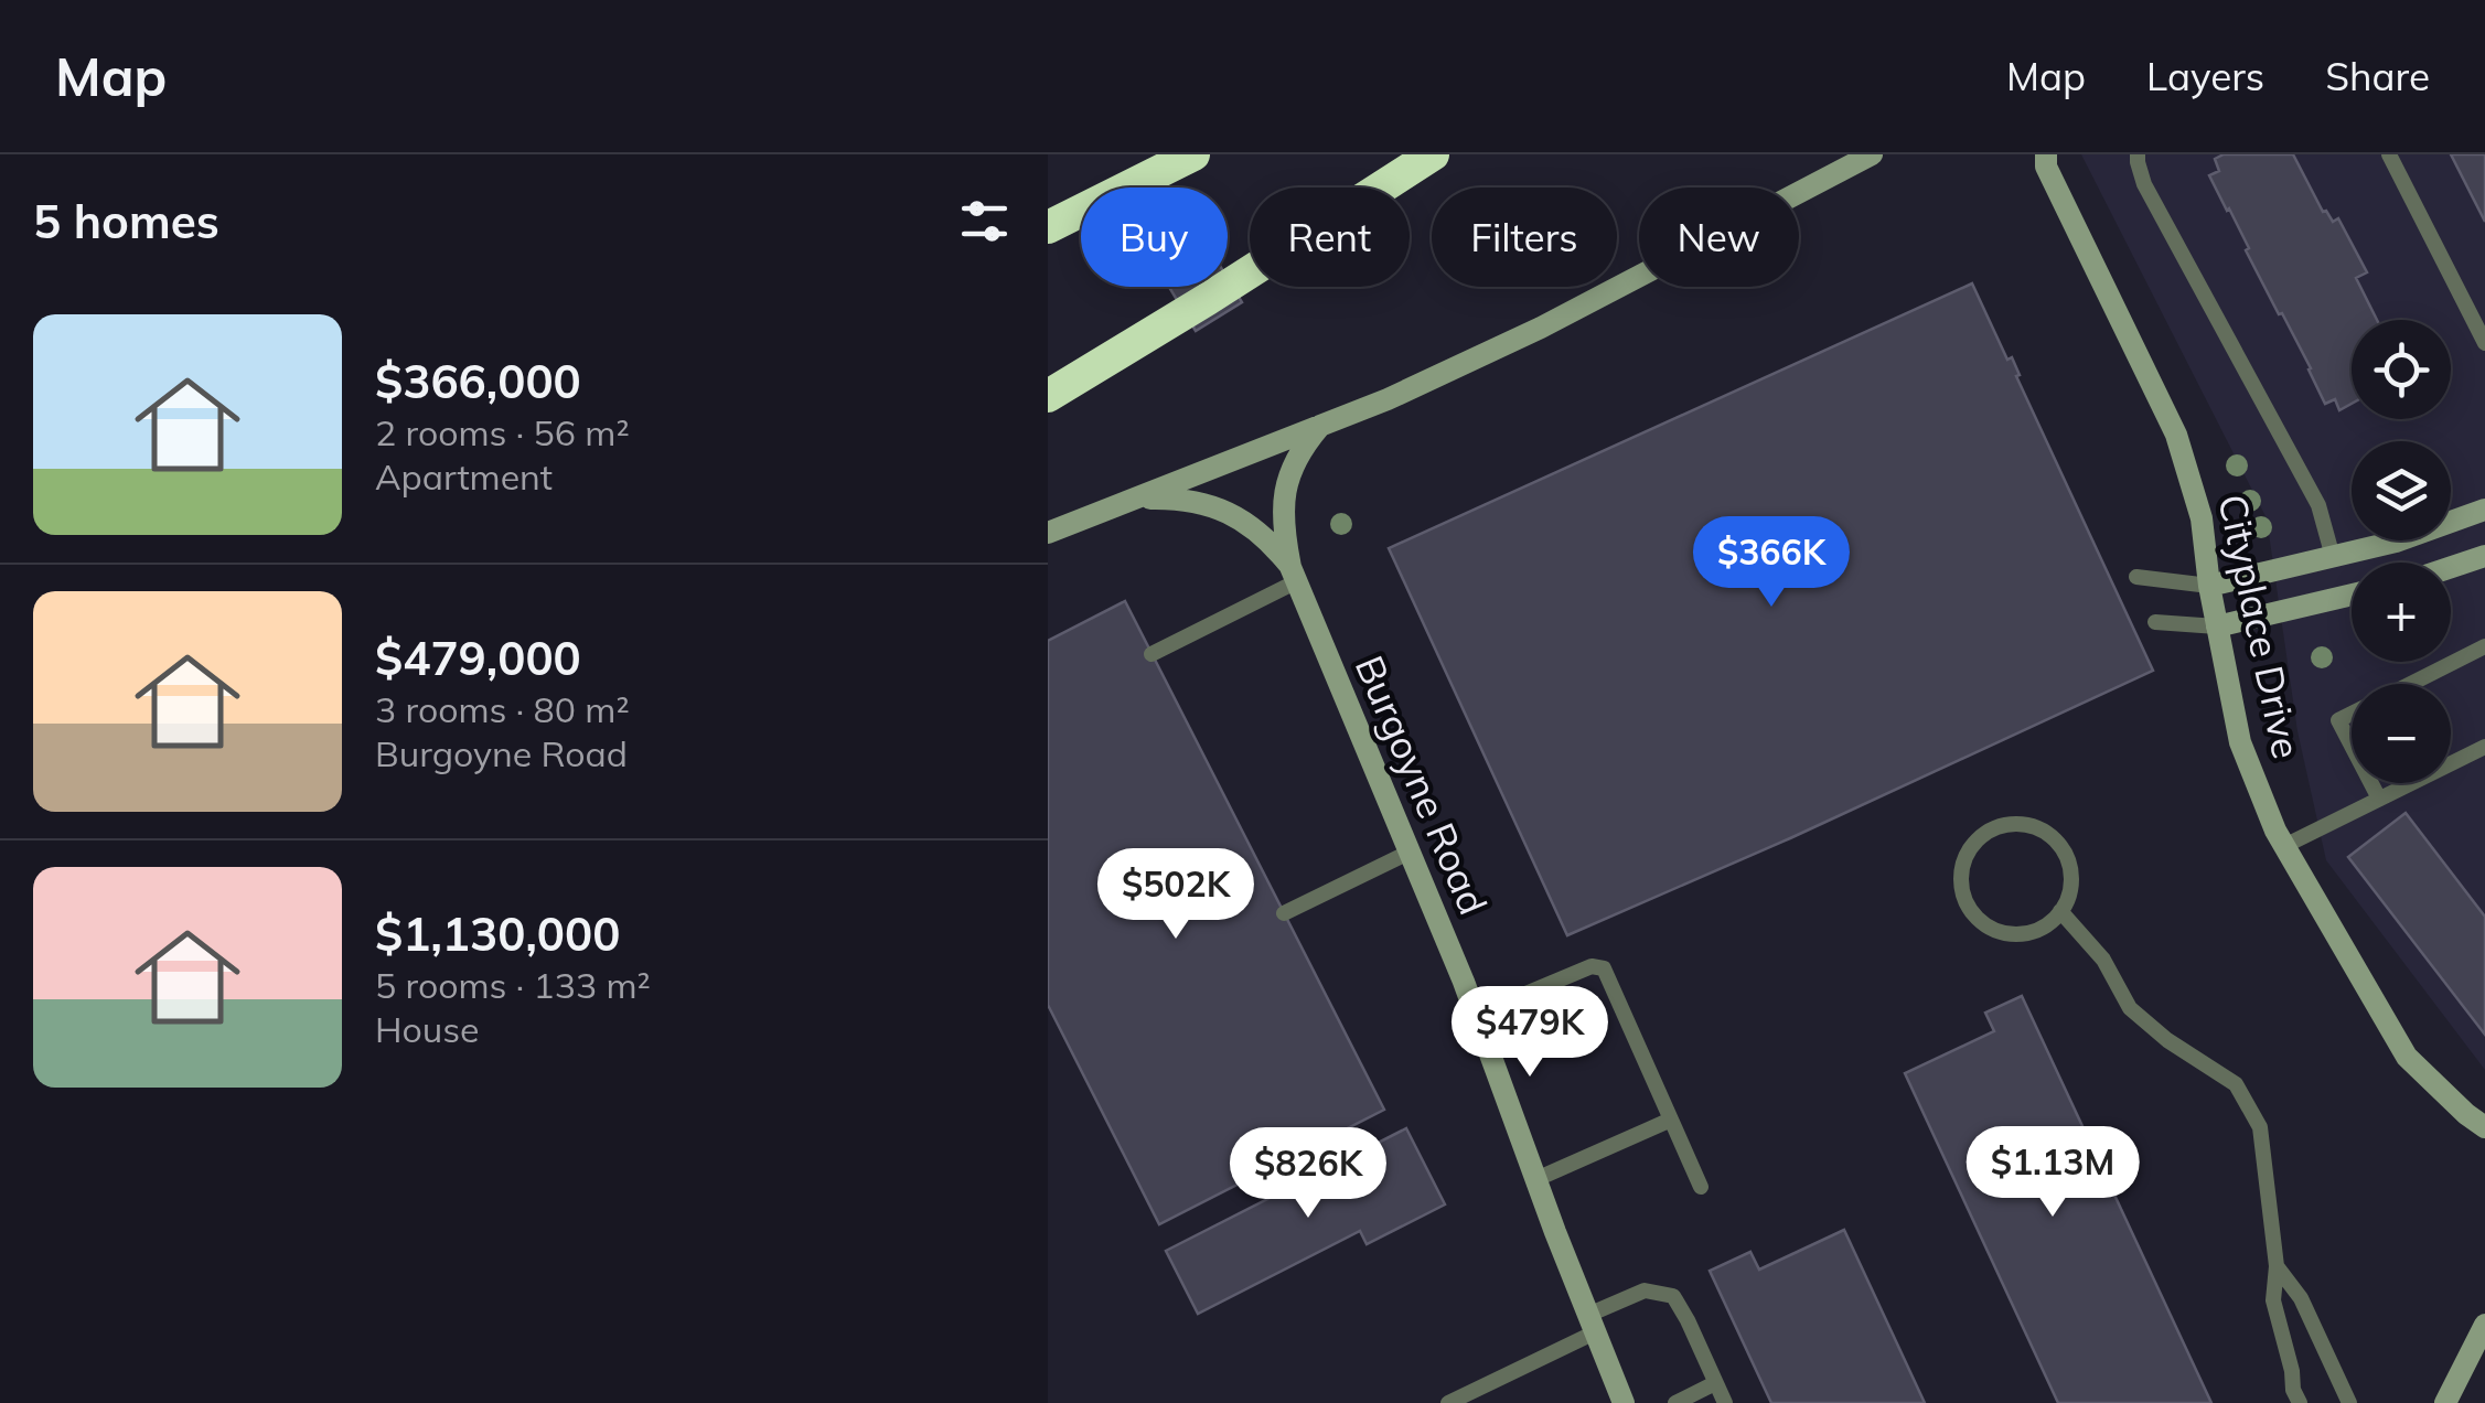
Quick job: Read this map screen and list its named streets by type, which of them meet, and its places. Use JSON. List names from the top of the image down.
{
  "streets": {
    "street": ["Cityplace Drive", "Burgoyne Road"]
  },
  "page": {
    "header": "Map",
    "nav": ["Map", "Layers", "Share"],
    "heading": "5 homes",
    "chip": [
      "Buy",
      "Rent",
      "Filters",
      "New"
    ],
    "list": [
      {
        "name": "$366,000",
        "note": "2 rooms · 56 m² · Apartment"
      },
      {
        "name": "$479,000",
        "note": "3 rooms · 80 m² · Burgoyne Road"
      },
      {
        "name": "$1,130,000",
        "note": "5 rooms · 133 m² · House"
      }
    ],
    "map_buttons": ["+", "−"],
    "price": [
      "$366K",
      "$502K",
      "$479K",
      "$1.13M",
      "$826K"
    ]
  }
}
